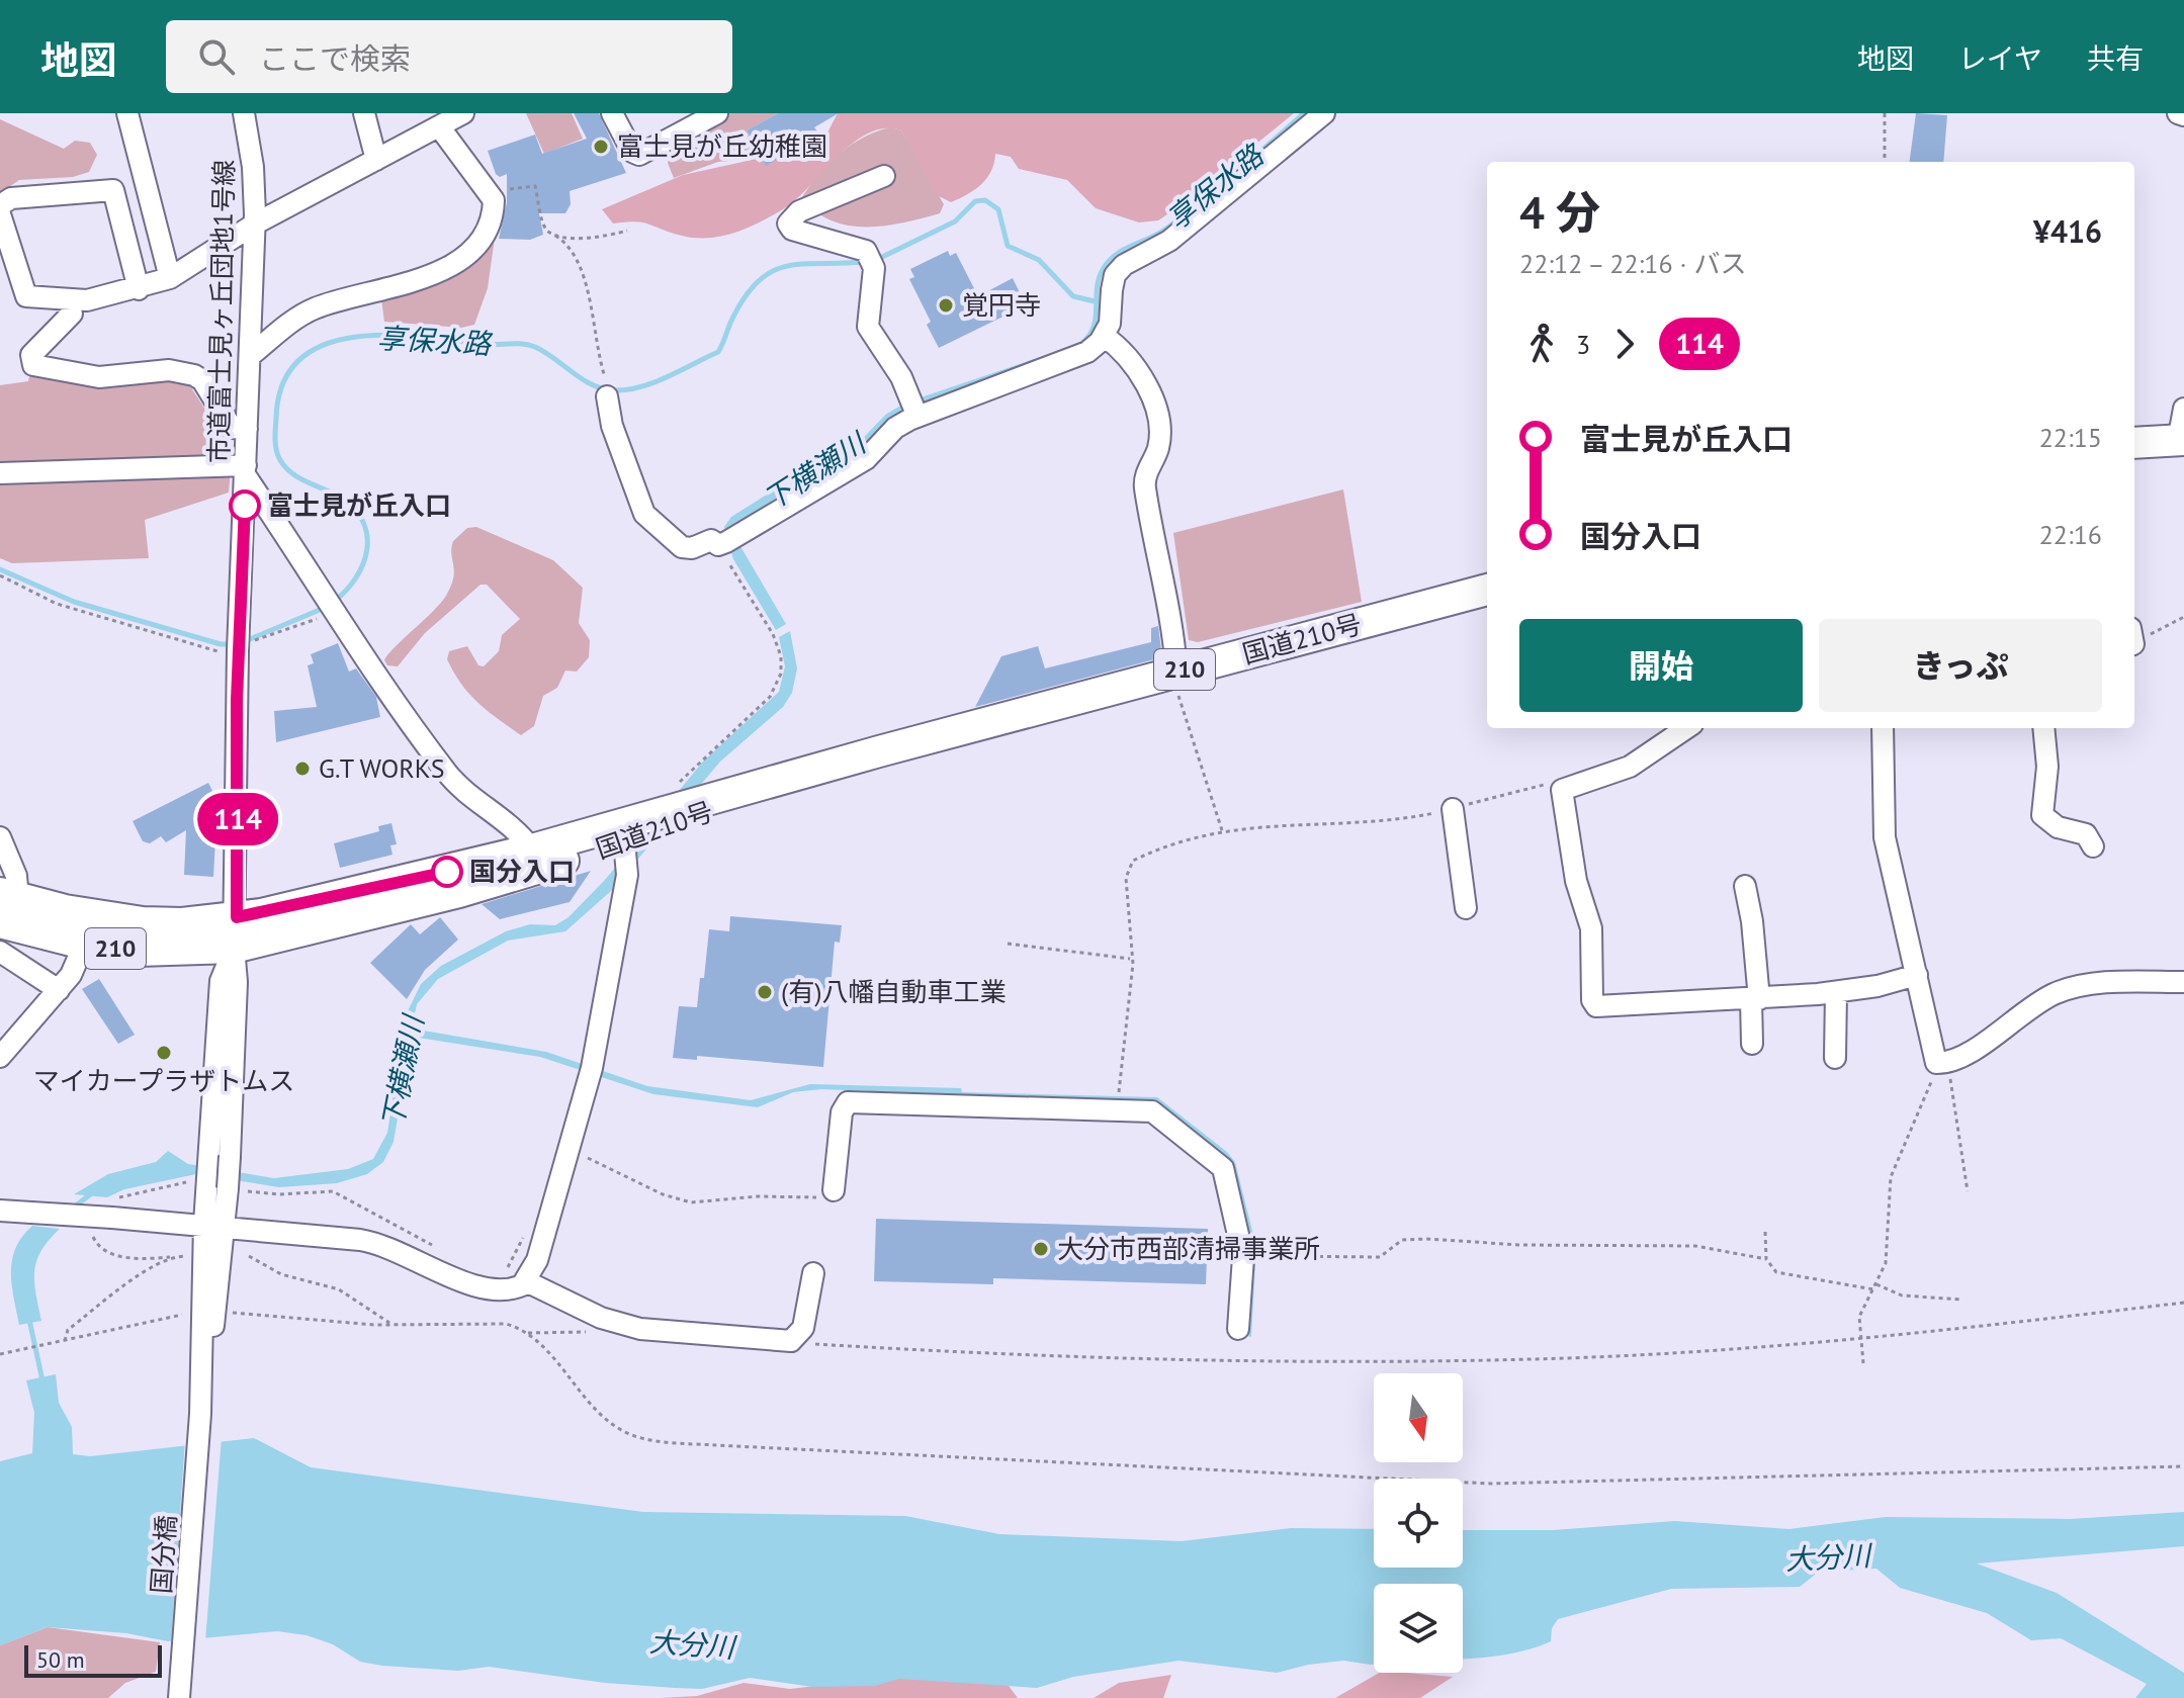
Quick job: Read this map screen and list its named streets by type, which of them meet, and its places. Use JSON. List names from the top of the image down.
{
  "streets": {
    "highway": ["国道210号", "210"],
    "street": ["市道富士見ヶ丘団地1号線", "国分橋"]
  },
  "crossings": [
    ["市道富士見ヶ丘団地1号線", "国道210号"],
    ["市道富士見ヶ丘団地1号線", "国分橋"]
  ],
  "water": ["享保水路", "下横瀬川", "大分川"],
  "places": [
    "富士見が丘幼稚園",
    "覚円寺",
    "富士見が丘入口",
    "G.T WORKS",
    "国分入口",
    "(有)八幡自動車工業",
    "マイカープラザトムス",
    "大分市西部清掃事業所"
  ],
  "lines": ["bus line 114"],
  "scale_bar": "50 m",
  "north": "bottom",
  "page": {
    "header": "地図",
    "search": "ここで検索",
    "nav": ["地図", "レイヤ", "共有"],
    "on_map": "114",
    "heading": ["4 分", "22:12 – 22:16 · バス", "¥416"],
    "legs": ["3", "114"],
    "list": [
      {
        "name": "富士見が丘入口",
        "value": "22:15"
      },
      {
        "name": "国分入口",
        "value": "22:16"
      }
    ],
    "buttons": ["開始", "きっぷ"],
    "scale": "50 m"
  }
}
